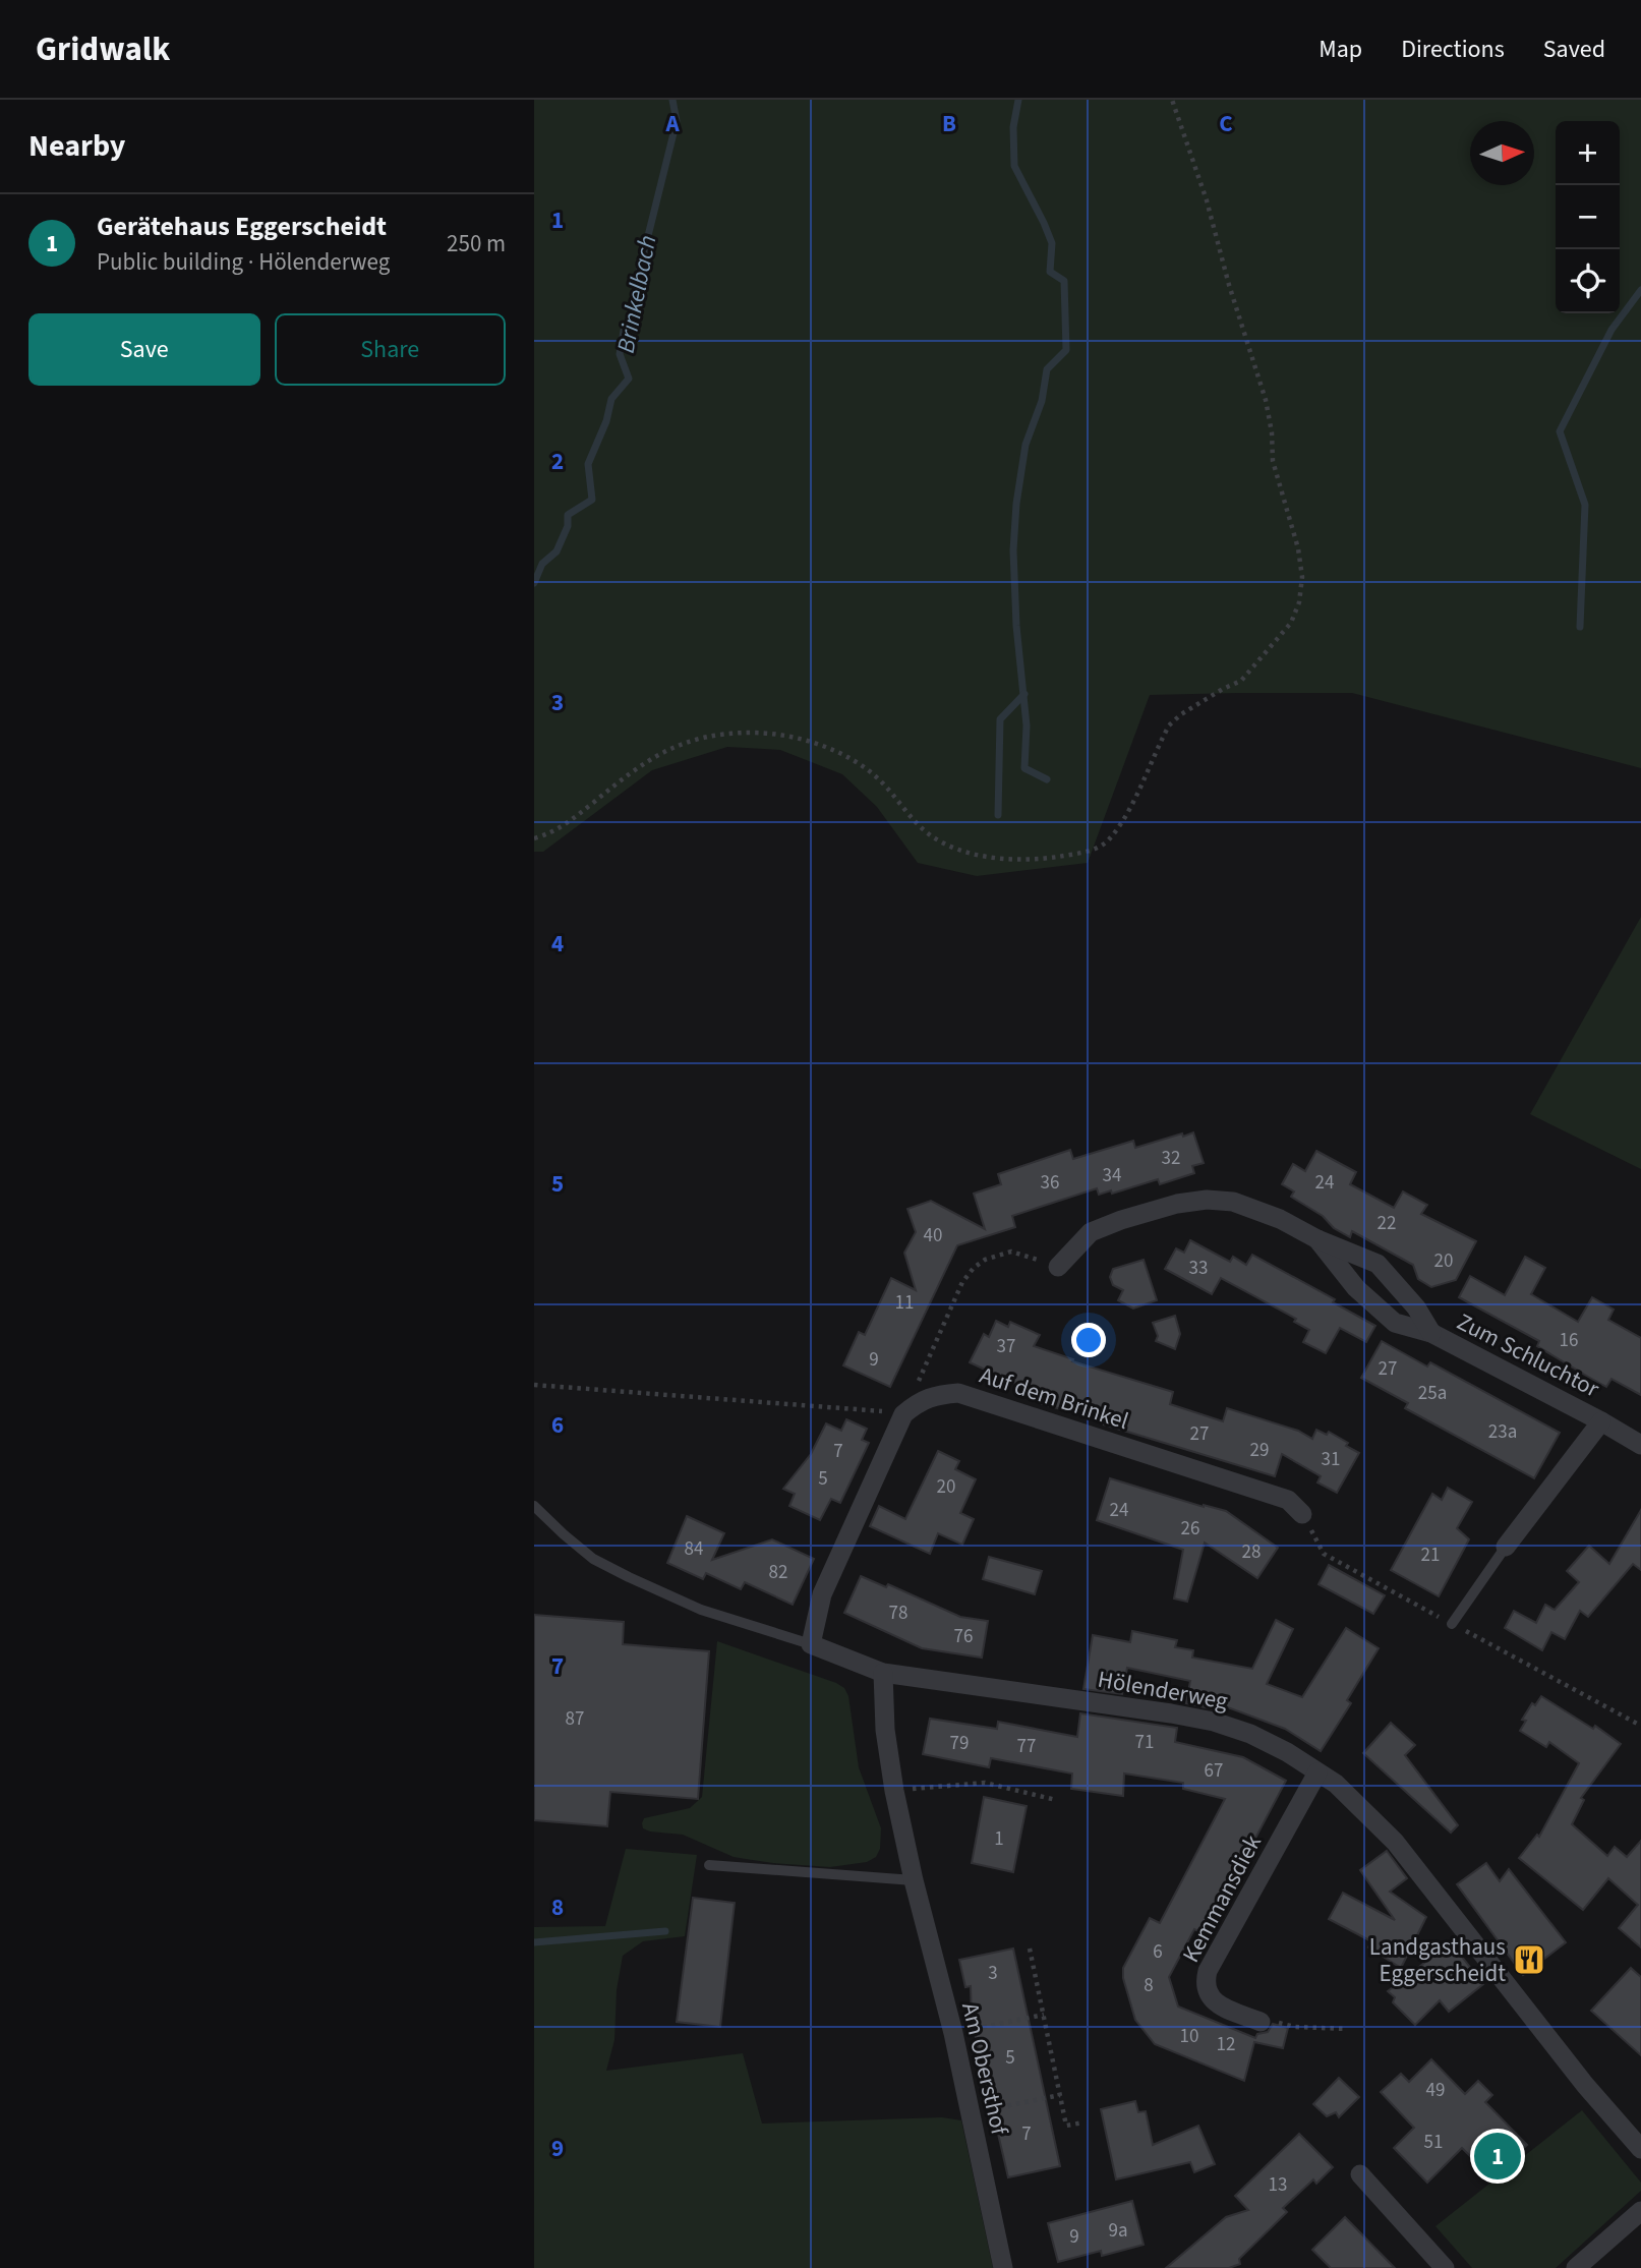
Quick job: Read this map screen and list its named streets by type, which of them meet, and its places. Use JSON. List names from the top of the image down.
{
  "streets": {
    "street": [
      "Zum Schluchtor",
      "Auf dem Brinkel",
      "Hölenderweg",
      "Kemmansdiek",
      "Am Obersthof"
    ]
  },
  "crossings": [
    ["Hölenderweg", "Kemmansdiek"],
    ["Hölenderweg", "Am Obersthof"]
  ],
  "water": ["Brinkelbach"],
  "places": {
    "restaurant": ["Landgasthaus Eggerscheidt"]
  },
  "house_numbers": [
    "32",
    "34",
    "36",
    "24",
    "22",
    "40",
    "20",
    "33",
    "11",
    "16",
    "37",
    "9",
    "27",
    "25a",
    "23a",
    "27",
    "29",
    "7",
    "31",
    "5",
    "20",
    "24",
    "26",
    "84",
    "28",
    "21",
    "82",
    "78",
    "76",
    "87",
    "71",
    "79",
    "77",
    "67",
    "1",
    "6",
    "3",
    "8",
    "10",
    "12",
    "5",
    "49",
    "7",
    "51",
    "13",
    "9a",
    "9"
  ],
  "north": "right",
  "page": {
    "header": "Gridwalk",
    "nav": ["Map", "Directions", "Saved"],
    "heading": "Nearby",
    "map_buttons": ["+", "−"],
    "list": [
      {
        "mark": "1",
        "name": "Gerätehaus Eggerscheidt",
        "note": "Public building · Hölenderweg",
        "value": "250 m"
      }
    ],
    "buttons": ["Save", "Share"],
    "pins": "1"
  },
  "grid": {
    "columns": ["A", "B", "C"],
    "rows": [
      "1",
      "2",
      "3",
      "4",
      "5",
      "6",
      "7",
      "8",
      "9"
    ]
  }
}
